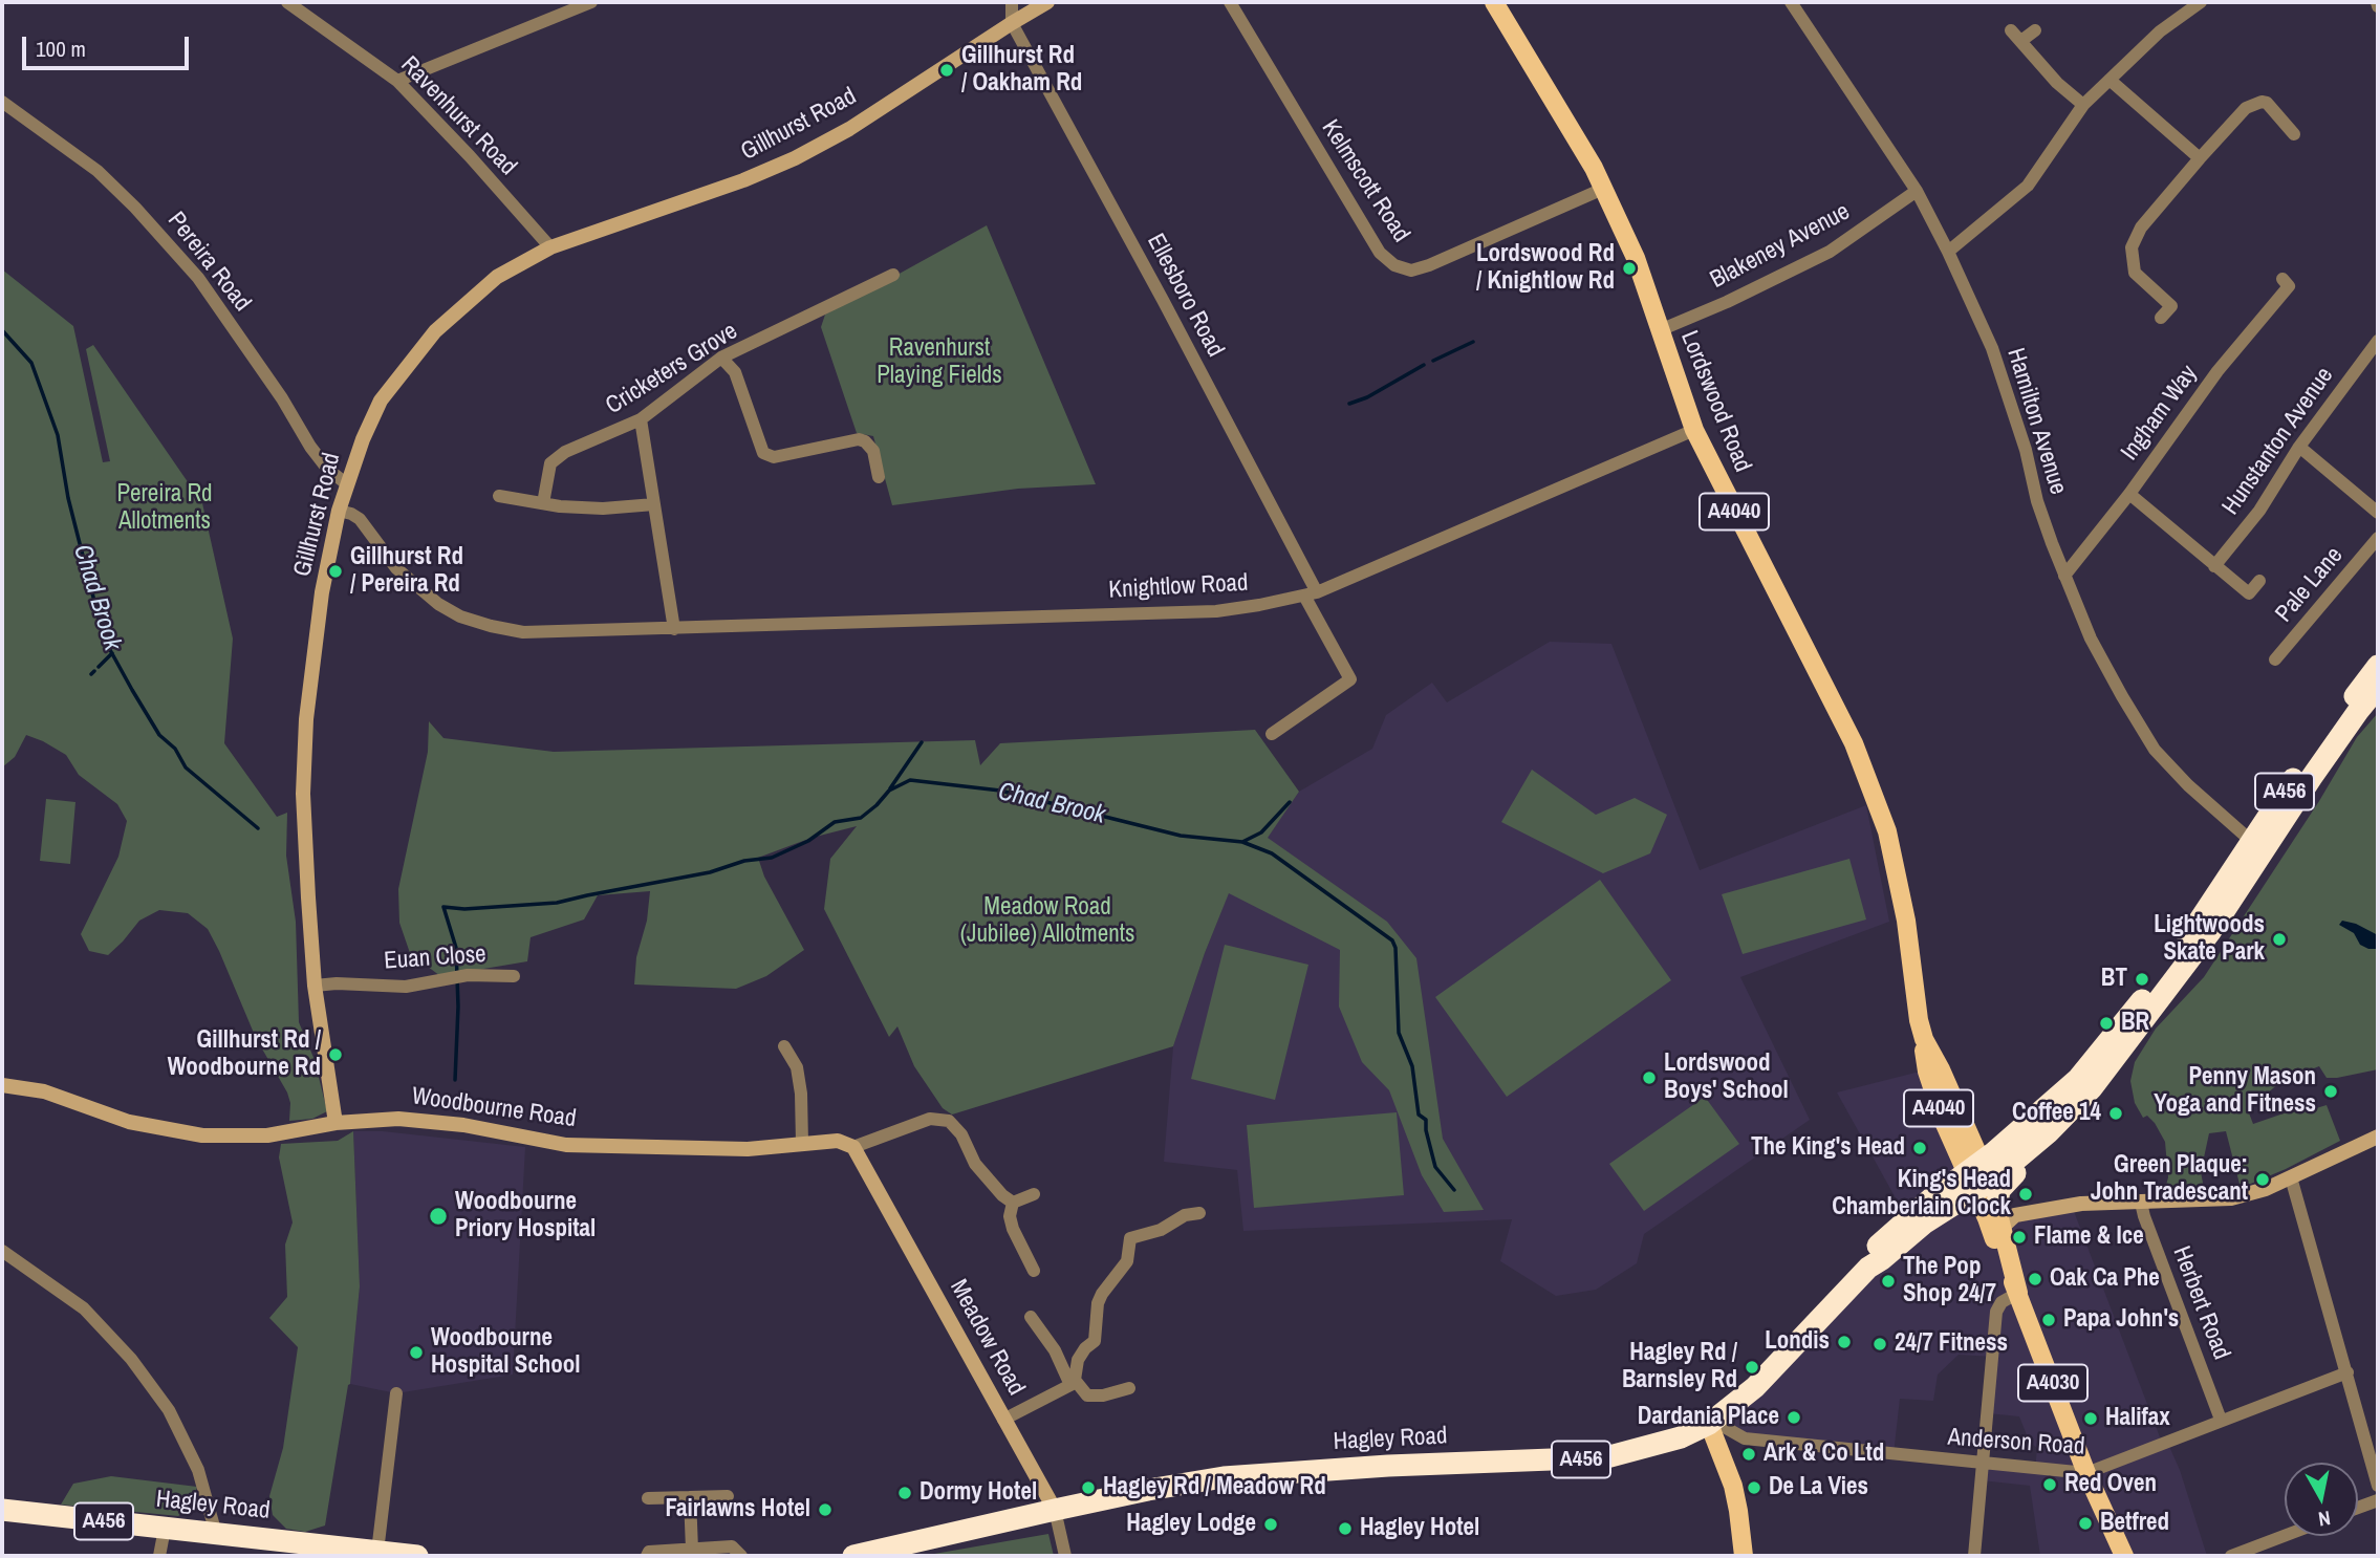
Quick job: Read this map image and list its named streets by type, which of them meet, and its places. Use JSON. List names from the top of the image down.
{
  "streets": {
    "highway": ["A456", "Hagley Road"],
    "main road": ["Lordswood Road", "A4040", "A4030"],
    "street": [
      "Ravenhurst Road",
      "Gillhurst Road",
      "Kelmscott Road",
      "Blakeney Avenue",
      "Pereira Road",
      "Ellesboro Road",
      "Cricketers Grove",
      "Ingham Way",
      "Hamilton Avenue",
      "Hunstanton Avenue",
      "Pale Lane",
      "Knightlow Road",
      "Euan Close",
      "Woodbourne Road",
      "Herbert Road",
      "Meadow Road",
      "Anderson Road"
    ]
  },
  "crossings": [
    ["Ravenhurst Road", "Gillhurst Road"],
    ["Gillhurst Road", "Pereira Road"],
    ["Gillhurst Road", "Ellesboro Road"],
    ["Gillhurst Road", "Knightlow Road"],
    ["Gillhurst Road", "Euan Close"],
    ["Gillhurst Road", "Woodbourne Road"],
    ["Kelmscott Road", "Lordswood Road"],
    ["Blakeney Avenue", "Lordswood Road"],
    ["Blakeney Avenue", "Hamilton Avenue"],
    ["Ellesboro Road", "Knightlow Road"],
    ["Lordswood Road", "Knightlow Road"],
    ["Lordswood Road", "A456"],
    ["Lordswood Road", "A4030"],
    ["Lordswood Road", "Hagley Road"],
    ["Ingham Way", "Hamilton Avenue"],
    ["Hamilton Avenue", "A456"],
    ["A456", "A4030"],
    ["A456", "Hagley Road"],
    ["Woodbourne Road", "Meadow Road"],
    ["Herbert Road", "Anderson Road"],
    ["Meadow Road", "Hagley Road"],
    ["A4030", "Hagley Road"],
    ["A4030", "Anderson Road"],
    ["Hagley Road", "Anderson Road"]
  ],
  "water": ["Chad Brook"],
  "parks": ["Ravenhurst Playing Fields", "Pereira Rd Allotments", "Meadow Road (Jubilee) Allotments"],
  "places": [
    "Gillhurst Rd / Oakham Rd",
    "Lordswood Rd / Knightlow Rd",
    "Gillhurst Rd / Pereira Rd",
    "Lightwoods Skate Park",
    "BT",
    "BR",
    "Gillhurst Rd / Woodbourne Rd",
    "Lordswood Boys' School",
    "Penny Mason Yoga and Fitness",
    "Coffee 14",
    "The King's Head",
    "Green Plaque: John Tradescant",
    "King's Head Chamberlain Clock",
    "Woodbourne Priory Hospital",
    "Flame & Ice",
    "Oak Ca Phe",
    "The Pop Shop 24/7",
    "Papa John's",
    "Londis",
    "24/7 Fitness",
    "Woodbourne Hospital School",
    "Hagley Rd / Barnsley Rd",
    "Dardania Place",
    "Halifax",
    "Ark & Co Ltd",
    "Red Oven",
    "Hagley Rd / Meadow Rd",
    "De La Vies",
    "Dormy Hotel",
    "Fairlawns Hotel",
    "Betfred",
    "Hagley Lodge",
    "Hagley Hotel"
  ],
  "scale_bar": "100 m",
  "north": "bottom"
}
